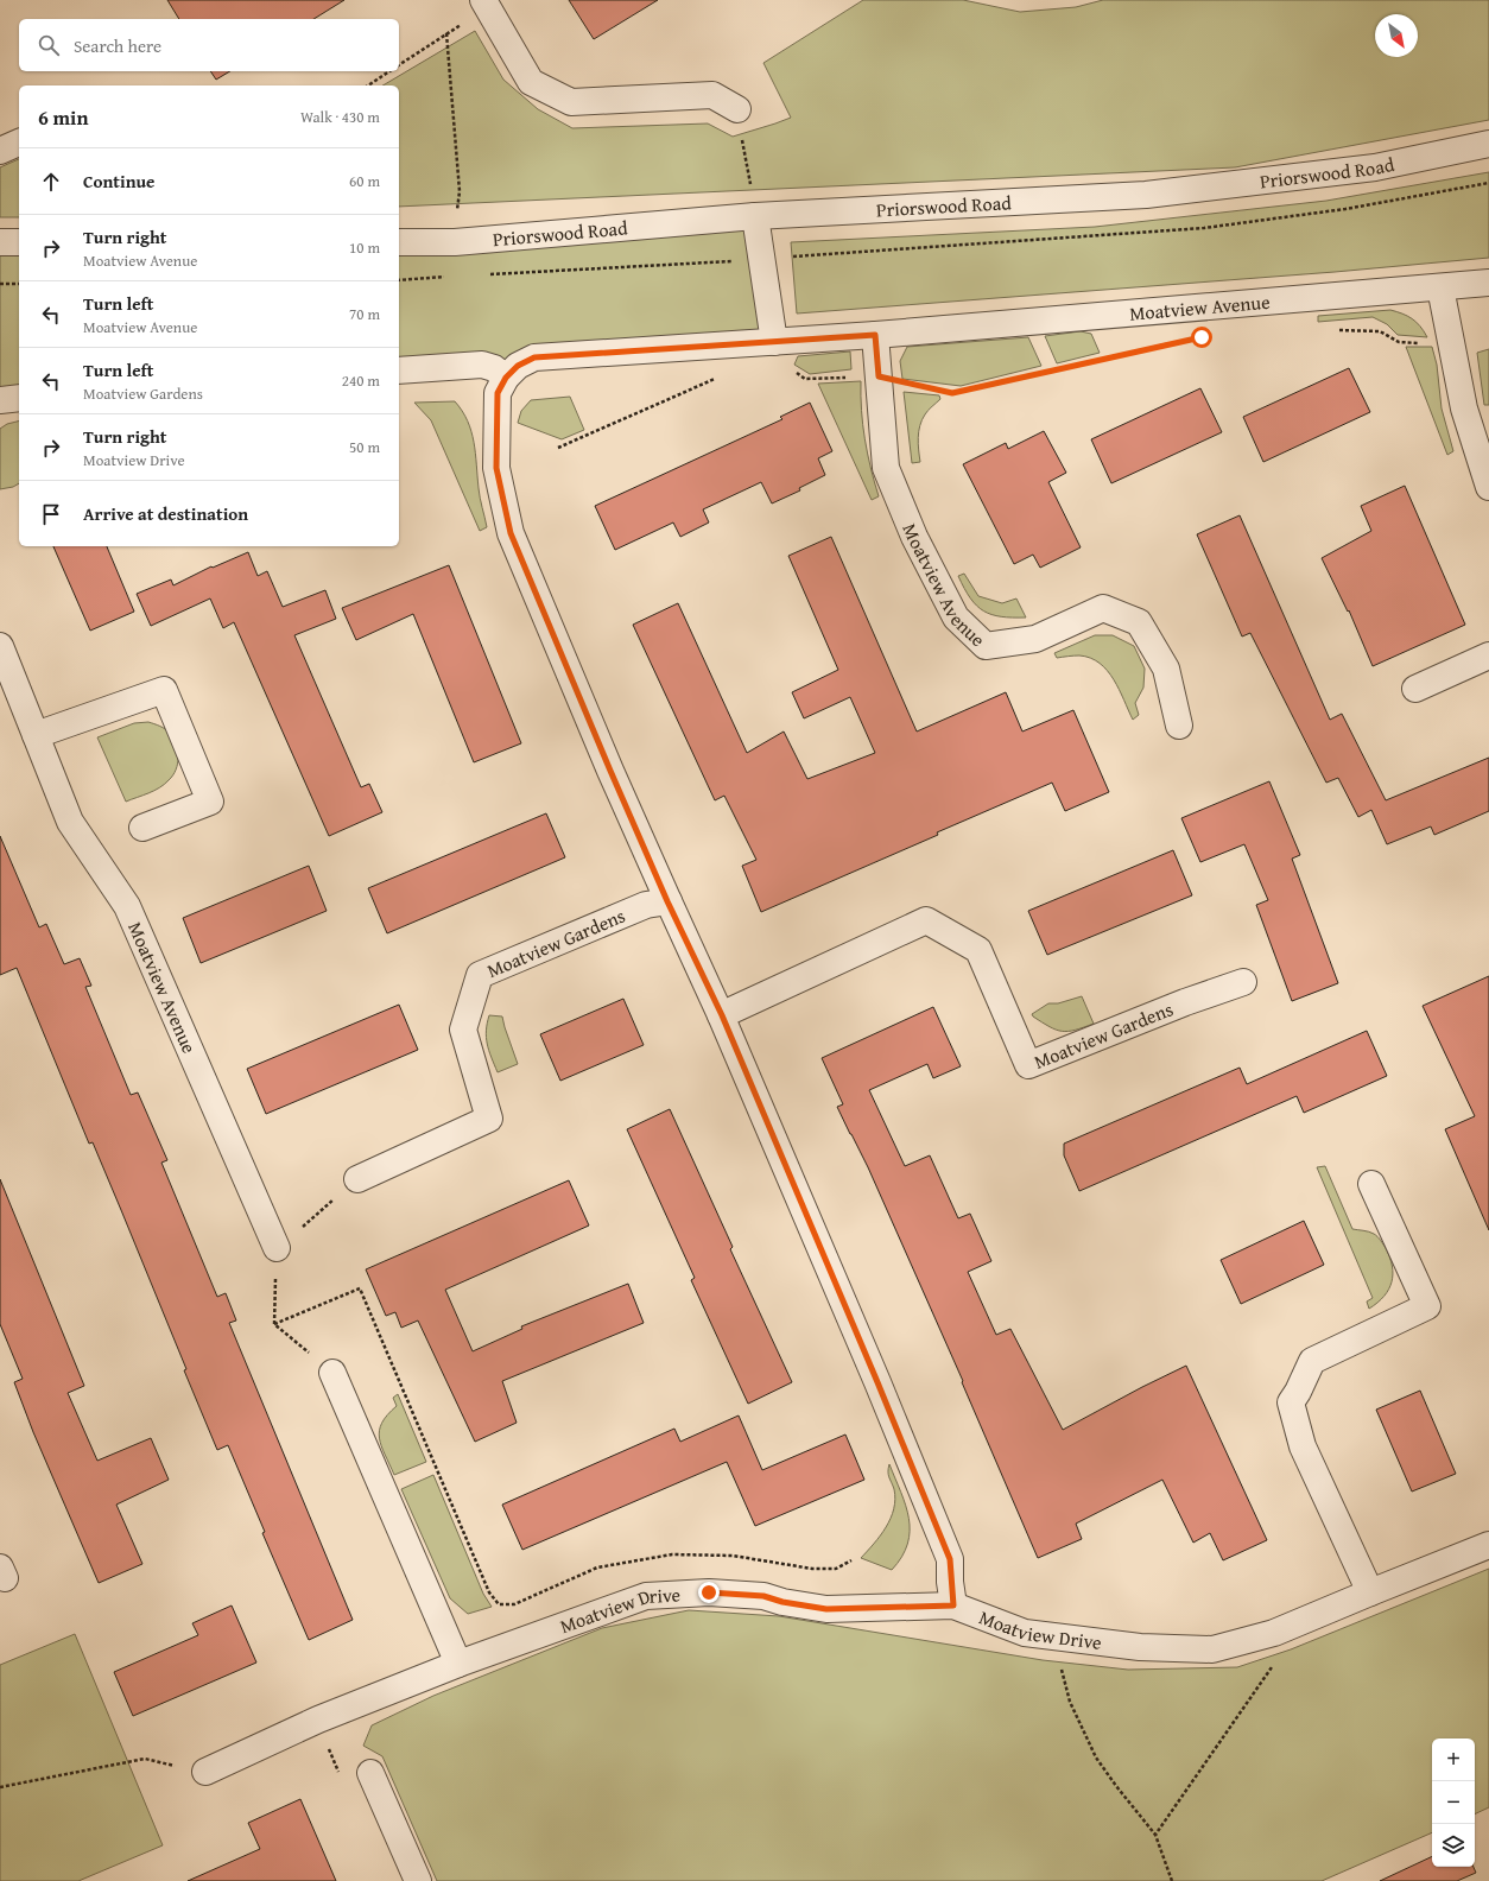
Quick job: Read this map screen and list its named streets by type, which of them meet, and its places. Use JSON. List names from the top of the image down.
{
  "streets": {
    "street": [
      "Priorswood Road",
      "Moatview Avenue",
      "Moatview Gardens",
      "Moatview Drive"
    ]
  },
  "north": "bottom right",
  "page": {
    "search": "Search here",
    "heading": ["6 min", "Walk · 430 m"],
    "list": [
      ["Continue", "60 m"],
      ["Turn right", "Moatview Avenue", "10 m"],
      ["Turn left", "Moatview Avenue", "70 m"],
      ["Turn left", "Moatview Gardens", "240 m"],
      ["Turn right", "Moatview Drive", "50 m"],
      "Arrive at destination"
    ],
    "map_buttons": ["+", "−"]
  }
}
